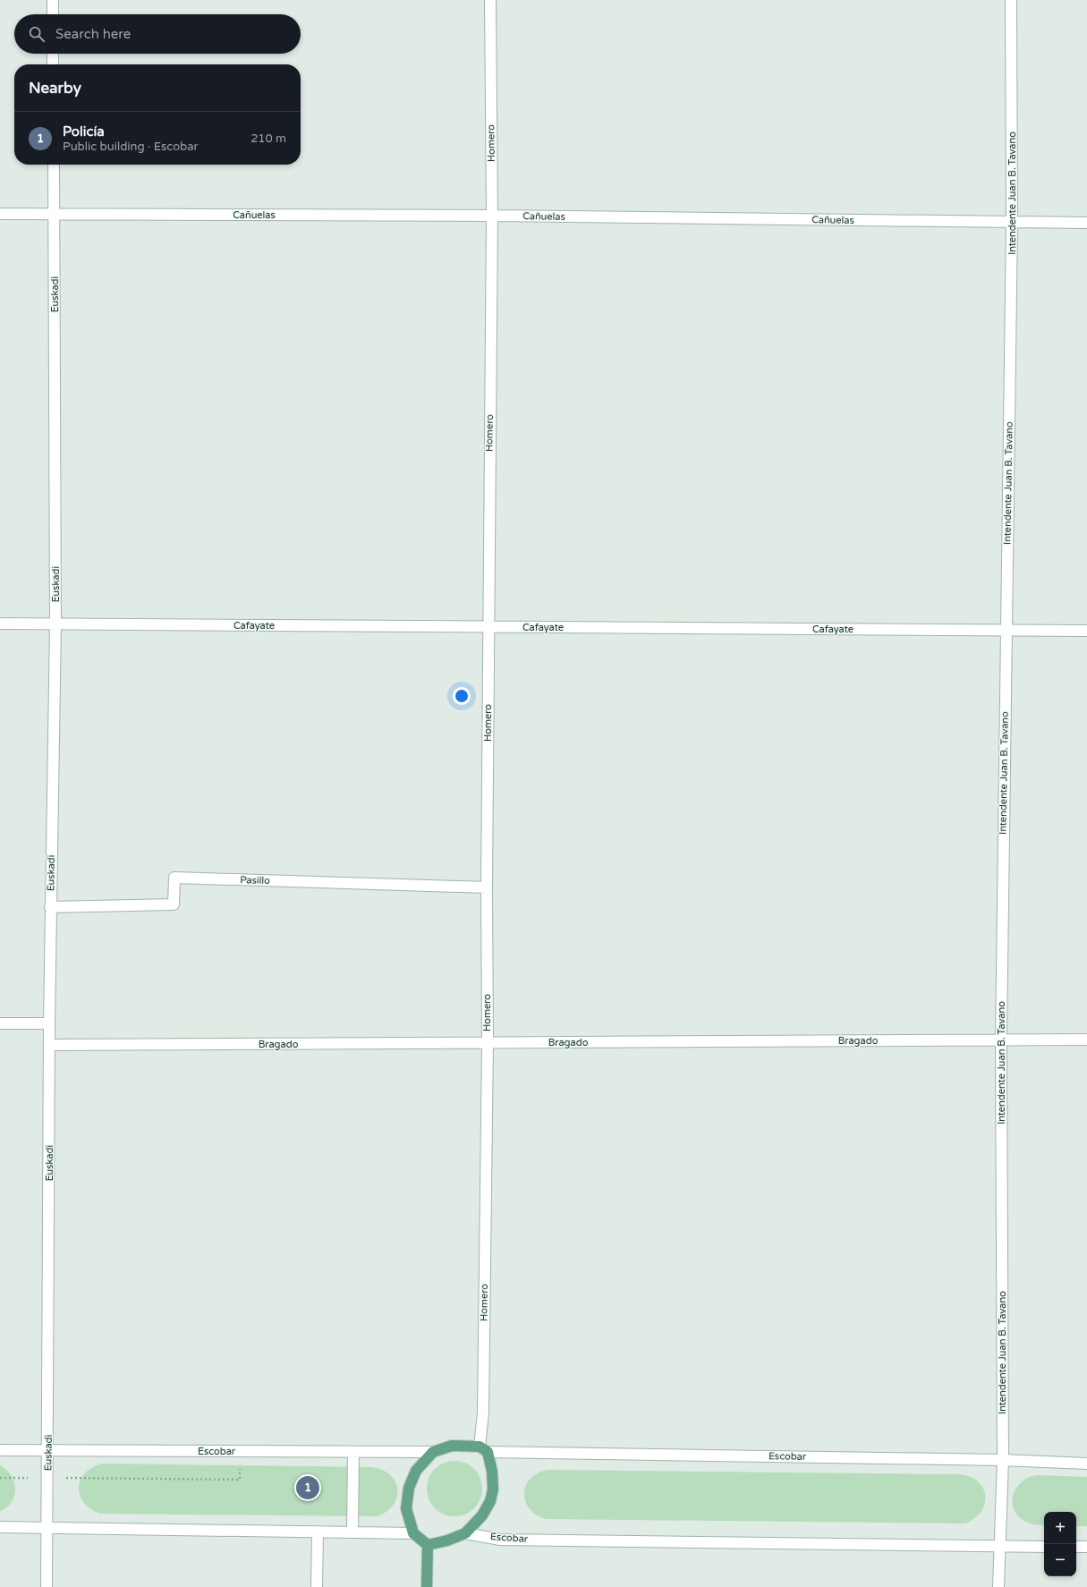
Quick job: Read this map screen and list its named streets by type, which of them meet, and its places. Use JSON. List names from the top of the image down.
{
  "streets": {
    "street": [
      "Homero",
      "Intendente Juan B. Tavano",
      "Cañuelas",
      "Euskadi",
      "Cafayate",
      "Pasillo",
      "Bragado",
      "Escobar"
    ]
  },
  "crossings": [
    ["Homero", "Cañuelas"],
    ["Homero", "Cafayate"],
    ["Homero", "Pasillo"],
    ["Homero", "Bragado"],
    ["Homero", "Escobar"],
    ["Intendente Juan B. Tavano", "Cañuelas"],
    ["Intendente Juan B. Tavano", "Cafayate"],
    ["Intendente Juan B. Tavano", "Bragado"],
    ["Intendente Juan B. Tavano", "Escobar"],
    ["Cañuelas", "Euskadi"],
    ["Euskadi", "Cafayate"],
    ["Euskadi", "Pasillo"],
    ["Euskadi", "Bragado"],
    ["Euskadi", "Escobar"]
  ],
  "page": {
    "search": "Search here",
    "heading": "Nearby",
    "list": [
      {
        "mark": "1",
        "name": "Policía",
        "note": "Public building · Escobar",
        "value": "210 m"
      }
    ],
    "pins": "1",
    "map_buttons": ["+", "−"]
  }
}
